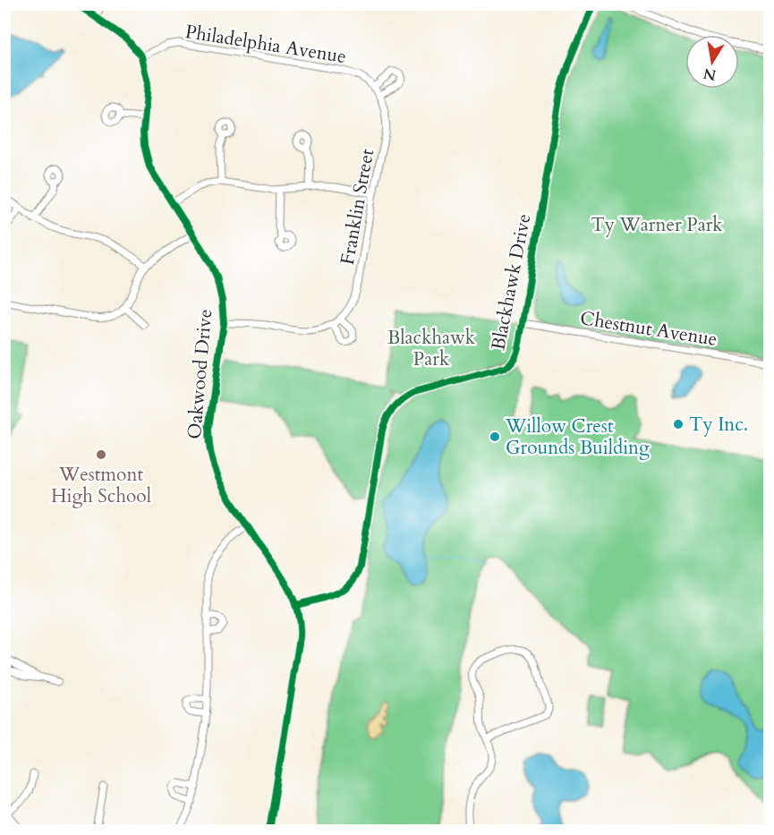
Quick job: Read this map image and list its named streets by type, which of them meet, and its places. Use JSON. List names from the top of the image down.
{
  "streets": {
    "street": [
      "Philadelphia Avenue",
      "Franklin Street",
      "Blackhawk Drive",
      "Chestnut Avenue",
      "Oakwood Drive"
    ]
  },
  "crossings": [
    ["Philadelphia Avenue", "Franklin Street"],
    ["Philadelphia Avenue", "Oakwood Drive"],
    ["Blackhawk Drive", "Chestnut Avenue"],
    ["Blackhawk Drive", "Oakwood Drive"]
  ],
  "parks": ["Ty Warner Park", "Blackhawk Park"],
  "places": ["Ty Inc.", "Willow Crest Grounds Building", "Westmont High School"],
  "north": "bottom"
}
